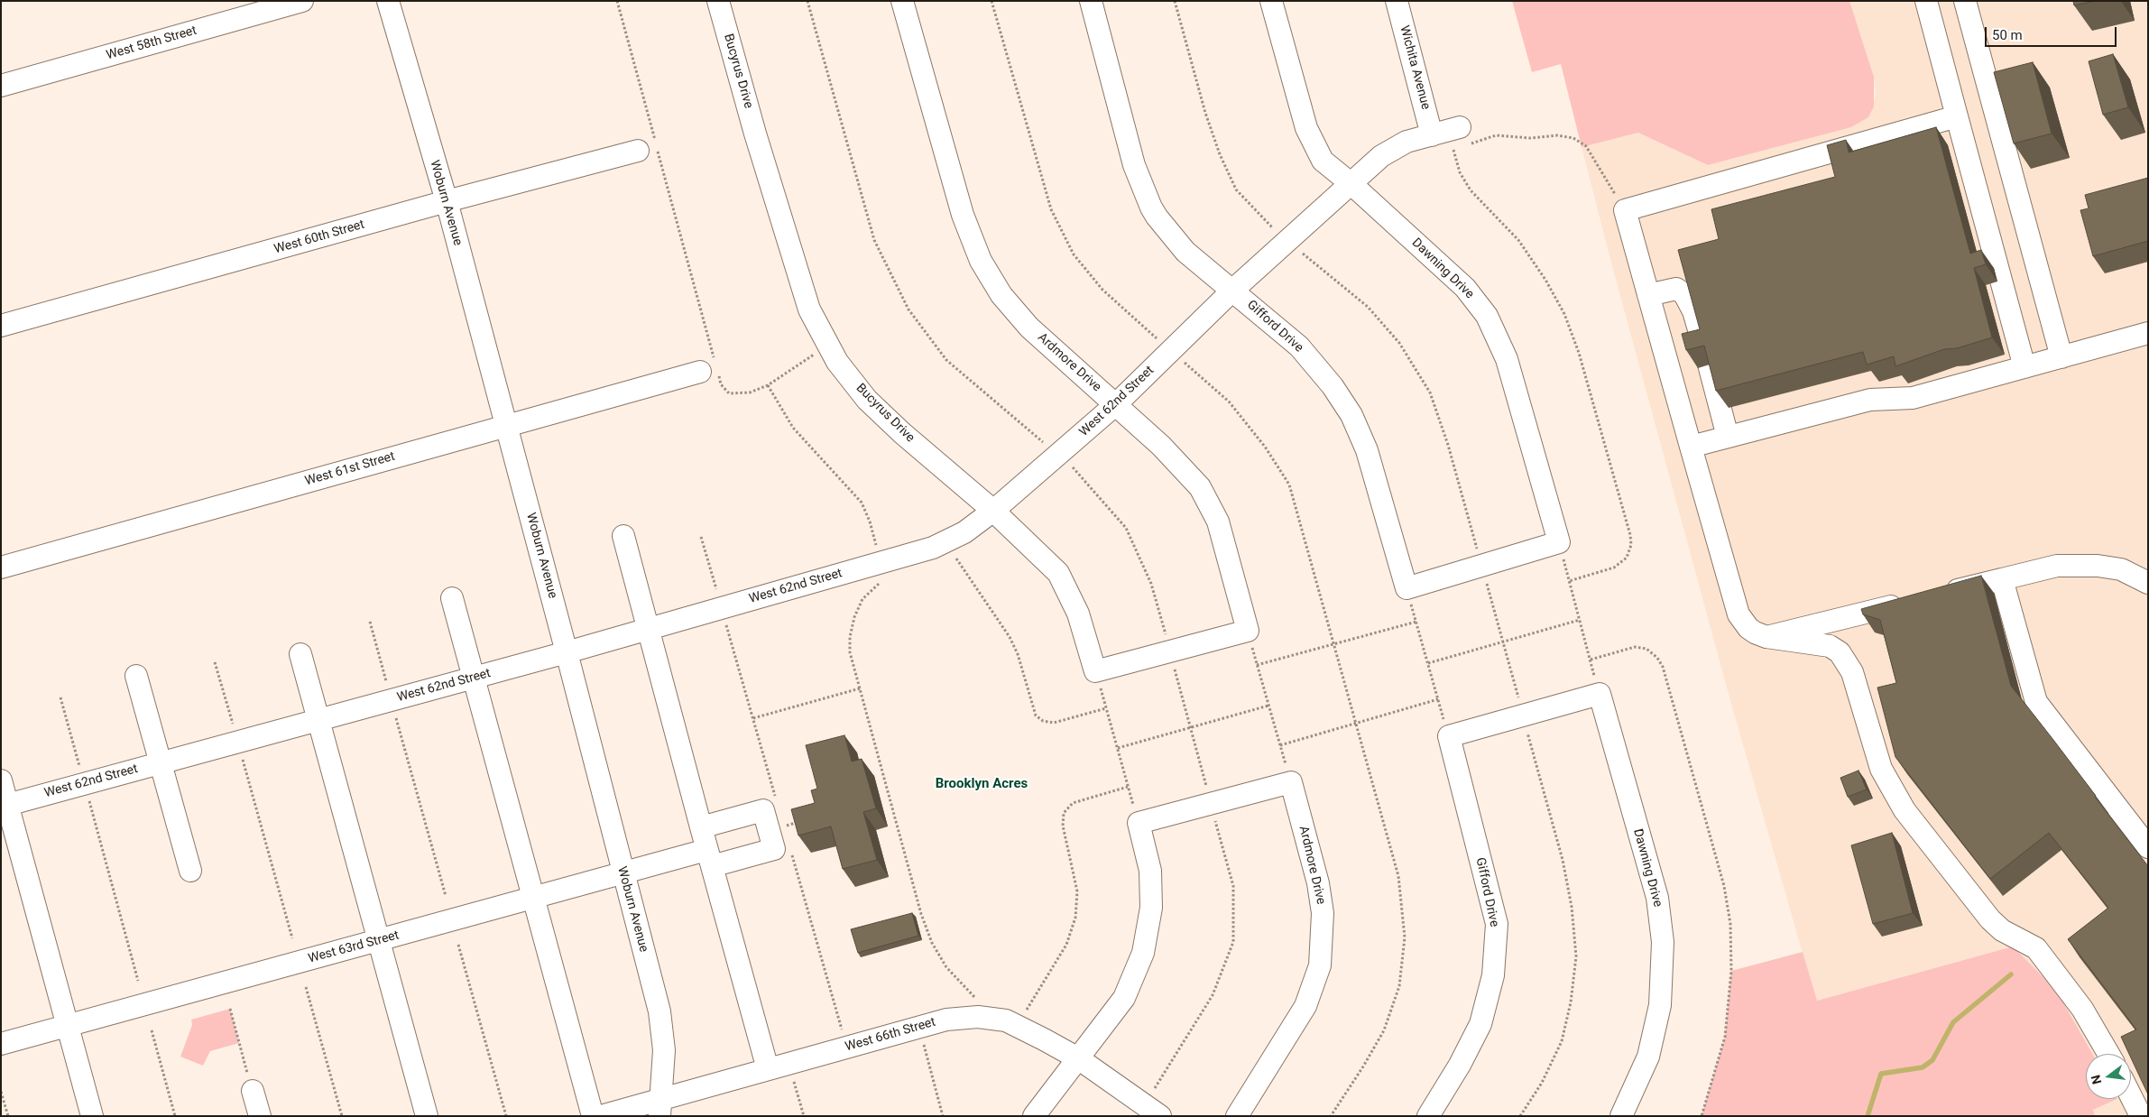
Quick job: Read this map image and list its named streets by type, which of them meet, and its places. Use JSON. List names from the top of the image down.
{
  "streets": {
    "street": [
      "West 58th Street",
      "Wichita Avenue",
      "Bucyrus Drive",
      "Woburn Avenue",
      "West 60th Street",
      "Dawning Drive",
      "Gifford Drive",
      "Ardmore Drive",
      "West 62nd Street",
      "West 61st Street",
      "West 63rd Street",
      "West 66th Street"
    ]
  },
  "crossings": [
    ["Wichita Avenue", "West 62nd Street"],
    ["Bucyrus Drive", "West 62nd Street"],
    ["Woburn Avenue", "West 60th Street"],
    ["Woburn Avenue", "West 62nd Street"],
    ["Woburn Avenue", "West 61st Street"],
    ["Woburn Avenue", "West 63rd Street"],
    ["Woburn Avenue", "West 66th Street"],
    ["Dawning Drive", "West 62nd Street"],
    ["Gifford Drive", "West 62nd Street"],
    ["Ardmore Drive", "West 62nd Street"]
  ],
  "districts": ["Brooklyn Acres"],
  "scale_bar": "50 m",
  "north": "left"
}
